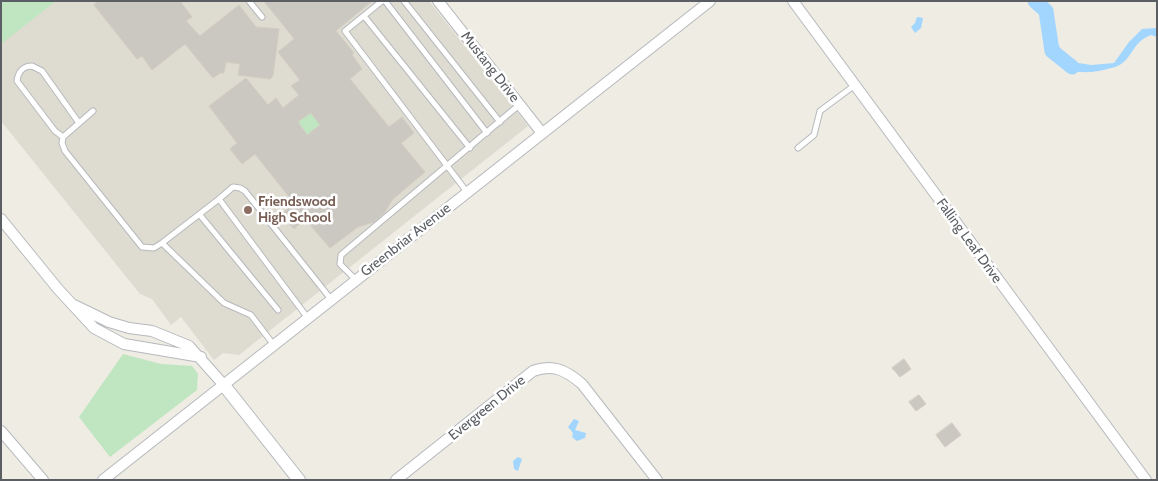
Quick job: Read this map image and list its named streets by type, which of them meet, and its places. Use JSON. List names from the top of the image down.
{
  "streets": {
    "street": [
      "Mustang Drive",
      "Greenbriar Avenue",
      "Falling Leaf Drive",
      "Evergreen Drive"
    ]
  },
  "crossings": [
    ["Mustang Drive", "Greenbriar Avenue"]
  ],
  "places": ["Friendswood High School"]
}
